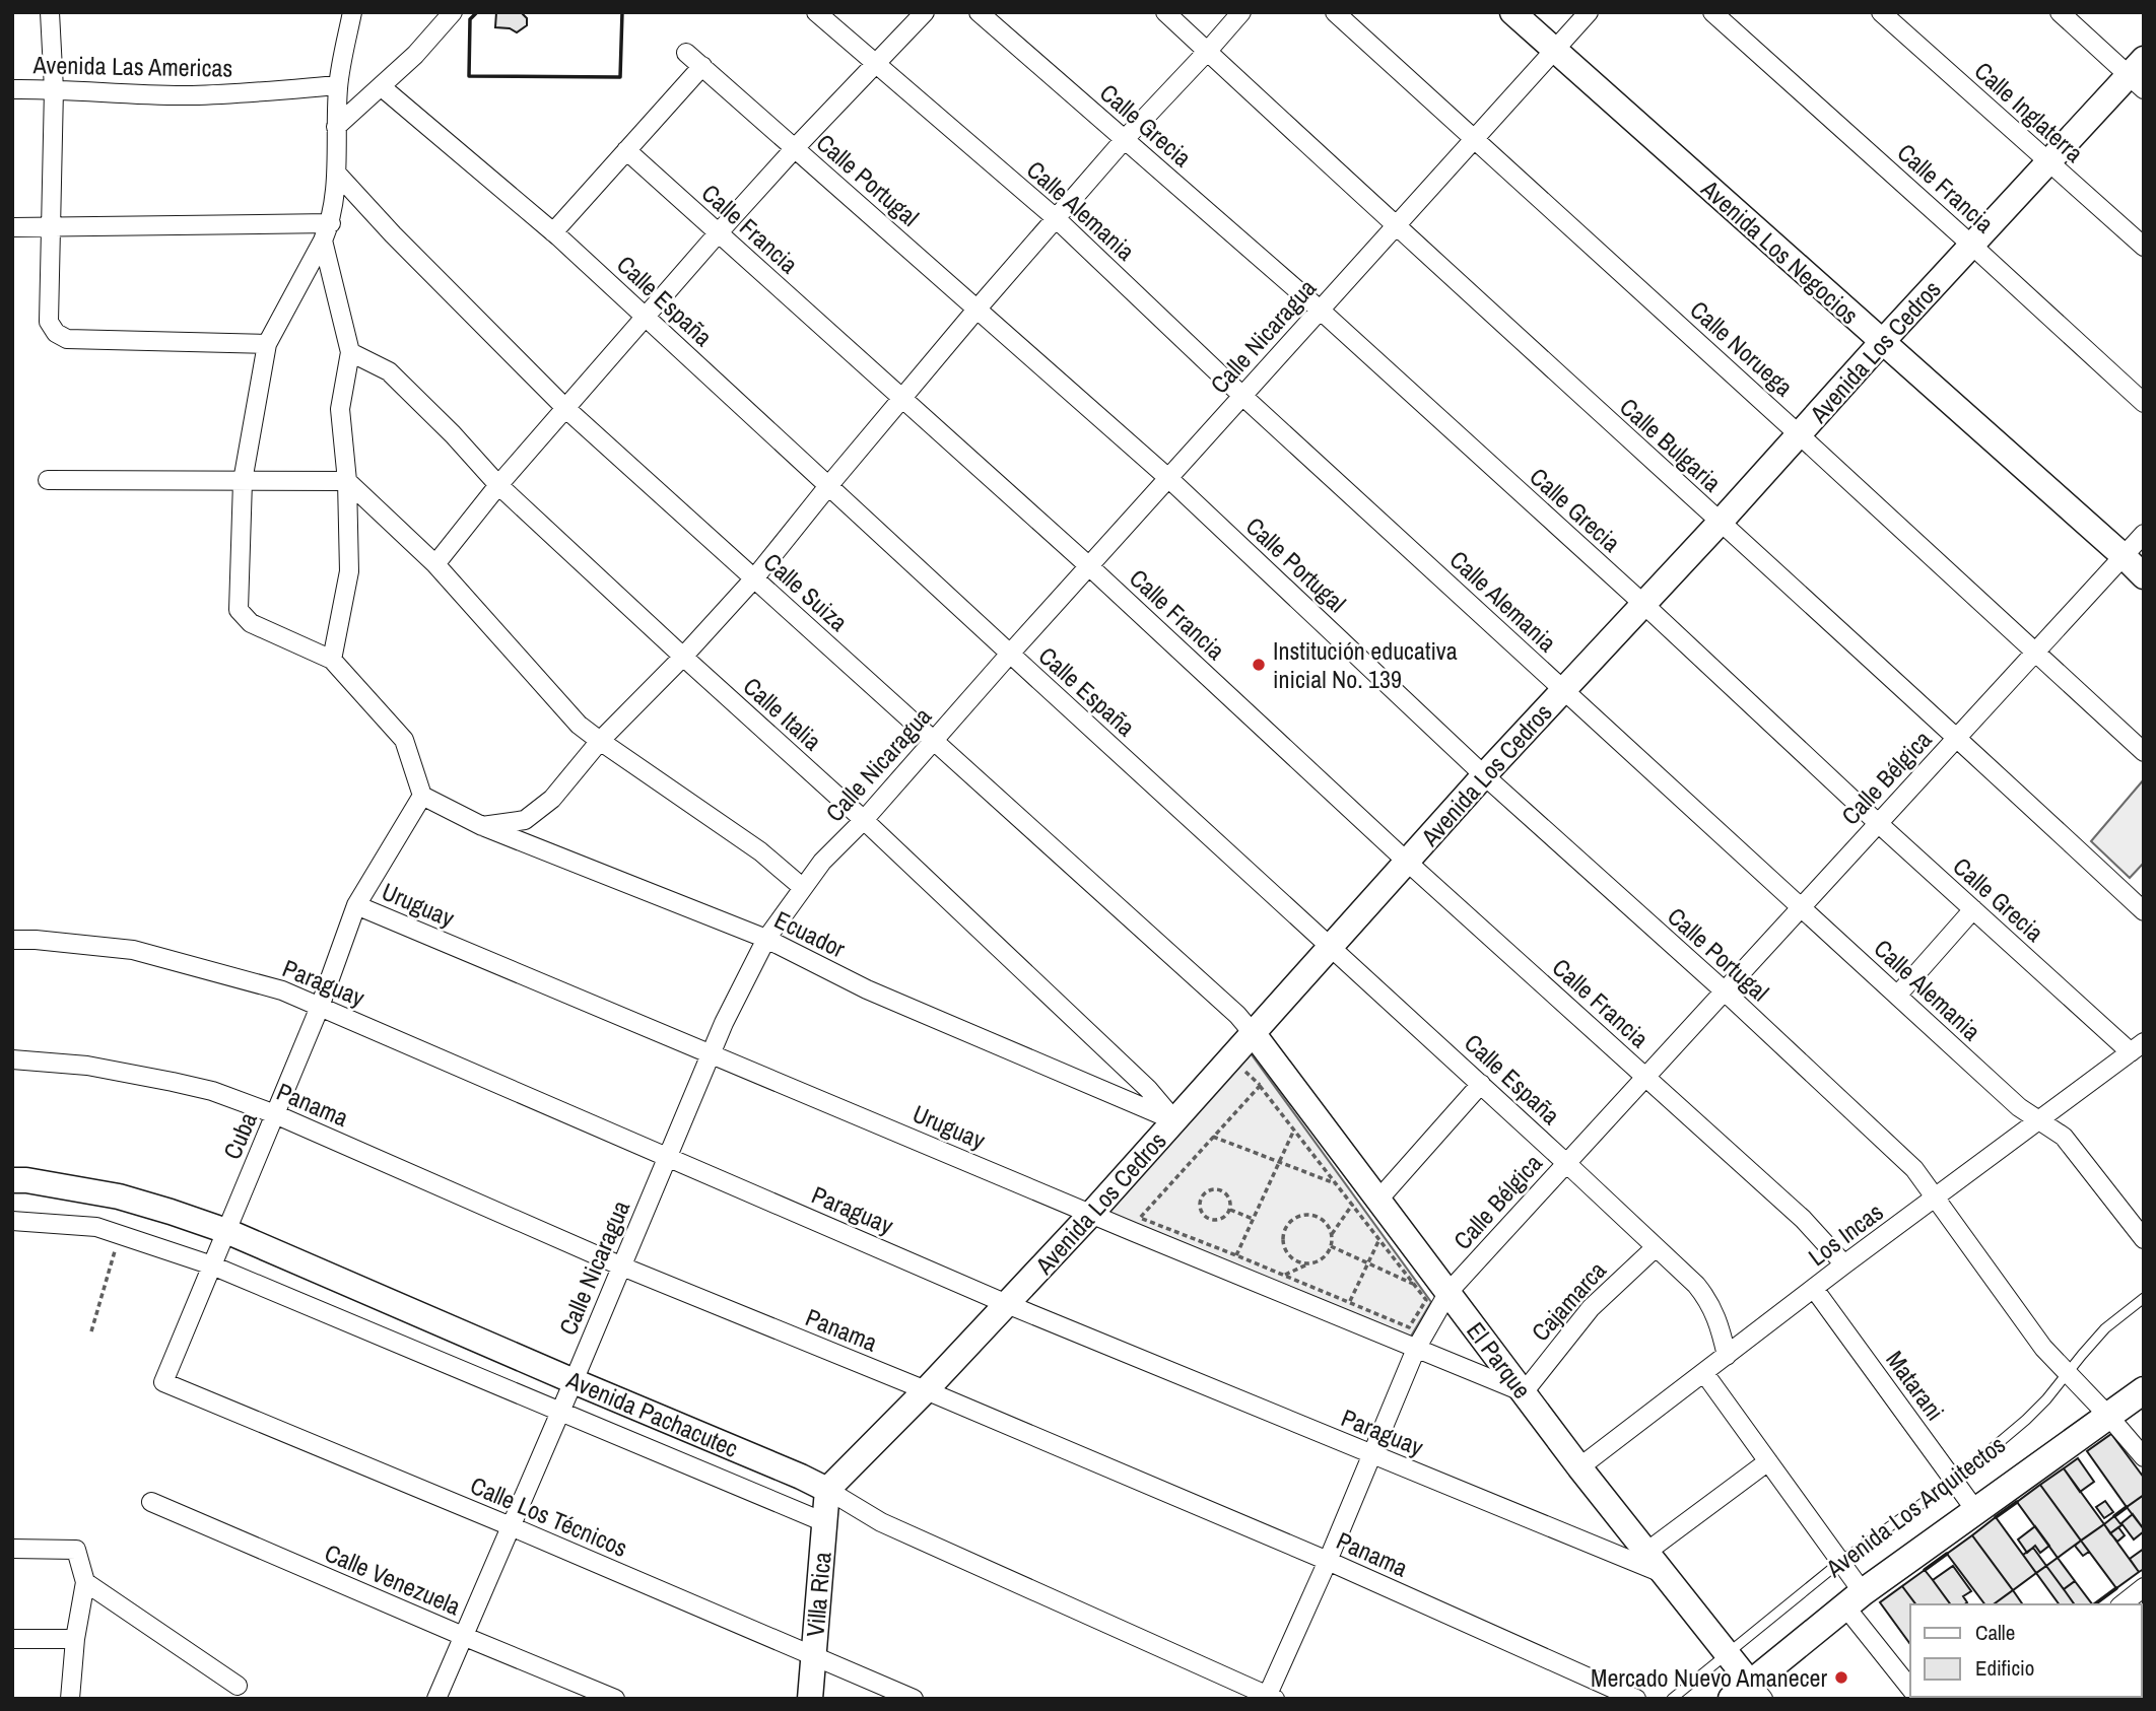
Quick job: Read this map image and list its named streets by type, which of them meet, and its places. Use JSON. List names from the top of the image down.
{
  "streets": {
    "main road": ["Avenida Los Arquitectos"],
    "street": [
      "Avenida Las Americas",
      "Calle Inglaterra",
      "Calle Grecia",
      "Calle Portugal",
      "Calle Francia",
      "Calle Alemania",
      "Avenida Los Negocios",
      "Calle España",
      "Calle Nicaragua",
      "Calle Noruega",
      "Avenida Los Cedros",
      "Calle Bulgaria",
      "Calle Suiza",
      "Calle Italia",
      "Calle Bélgica",
      "Uruguay",
      "Ecuador",
      "Paraguay",
      "Panama",
      "Cuba",
      "Los Incas",
      "Cajamarca",
      "El Parque",
      "Matarani",
      "Avenida Pachacutec",
      "Calle Los Técnicos",
      "Calle Venezuela",
      "Villa Rica"
    ]
  },
  "crossings": [
    ["Calle Inglaterra", "Avenida Los Cedros"],
    ["Calle Grecia", "Calle Nicaragua"],
    ["Calle Grecia", "Avenida Los Cedros"],
    ["Calle Grecia", "Calle Bélgica"],
    ["Calle Grecia", "Los Incas"],
    ["Calle Portugal", "Calle Nicaragua"],
    ["Calle Portugal", "Avenida Los Cedros"],
    ["Calle Portugal", "Calle Bélgica"],
    ["Calle Portugal", "Los Incas"],
    ["Calle Portugal", "Avenida Los Arquitectos"],
    ["Calle Francia", "Calle Nicaragua"],
    ["Calle Francia", "Avenida Los Cedros"],
    ["Calle Francia", "Calle Bélgica"],
    ["Calle Francia", "Los Incas"],
    ["Calle Alemania", "Calle Nicaragua"],
    ["Calle Alemania", "Avenida Los Cedros"],
    ["Calle Alemania", "Calle Bélgica"],
    ["Calle Alemania", "Los Incas"],
    ["Avenida Los Negocios", "Calle Nicaragua"],
    ["Avenida Los Negocios", "Avenida Los Cedros"],
    ["Avenida Los Negocios", "Calle Bélgica"],
    ["Calle España", "Calle Nicaragua"],
    ["Calle España", "Avenida Los Cedros"],
    ["Calle España", "Calle Bélgica"],
    ["Calle España", "Los Incas"],
    ["Calle España", "Cajamarca"],
    ["Calle Nicaragua", "Calle Noruega"],
    ["Calle Nicaragua", "Calle Bulgaria"],
    ["Calle Nicaragua", "Calle Suiza"],
    ["Calle Nicaragua", "Calle Italia"],
    ["Calle Nicaragua", "Uruguay"],
    ["Calle Nicaragua", "Ecuador"],
    ["Calle Nicaragua", "Paraguay"],
    ["Calle Nicaragua", "Panama"],
    ["Calle Nicaragua", "Avenida Pachacutec"],
    ["Calle Nicaragua", "Calle Los Técnicos"],
    ["Calle Nicaragua", "Calle Venezuela"],
    ["Calle Noruega", "Avenida Los Cedros"],
    ["Calle Noruega", "Calle Bélgica"],
    ["Avenida Los Cedros", "Calle Bulgaria"],
    ["Avenida Los Cedros", "Calle Suiza"],
    ["Avenida Los Cedros", "Calle Italia"],
    ["Avenida Los Cedros", "Uruguay"],
    ["Avenida Los Cedros", "Ecuador"],
    ["Avenida Los Cedros", "Paraguay"],
    ["Avenida Los Cedros", "Panama"],
    ["Avenida Los Cedros", "El Parque"],
    ["Avenida Los Cedros", "Avenida Pachacutec"],
    ["Avenida Los Cedros", "Villa Rica"],
    ["Calle Bulgaria", "Calle Bélgica"],
    ["Calle Suiza", "El Parque"],
    ["Calle Italia", "Ecuador"],
    ["Calle Bélgica", "Uruguay"],
    ["Calle Bélgica", "Paraguay"],
    ["Calle Bélgica", "Panama"],
    ["Calle Bélgica", "El Parque"],
    ["Calle Bélgica", "Avenida Pachacutec"],
    ["Uruguay", "Cuba"],
    ["Uruguay", "Cajamarca"],
    ["Uruguay", "El Parque"],
    ["Ecuador", "Cuba"],
    ["Paraguay", "Cuba"],
    ["Paraguay", "El Parque"],
    ["Panama", "Cuba"],
    ["Cuba", "Avenida Pachacutec"],
    ["Cuba", "Calle Los Técnicos"],
    ["Los Incas", "El Parque"],
    ["Los Incas", "Matarani"],
    ["Cajamarca", "El Parque"],
    ["El Parque", "Avenida Los Arquitectos"],
    ["Matarani", "Avenida Los Arquitectos"],
    ["Avenida Pachacutec", "Villa Rica"],
    ["Calle Los Técnicos", "Villa Rica"]
  ],
  "places": ["Institución educativa inicial No. 139", "Mercado Nuevo Amanecer"],
  "legend": ["Calle", "Edificio"]
}
